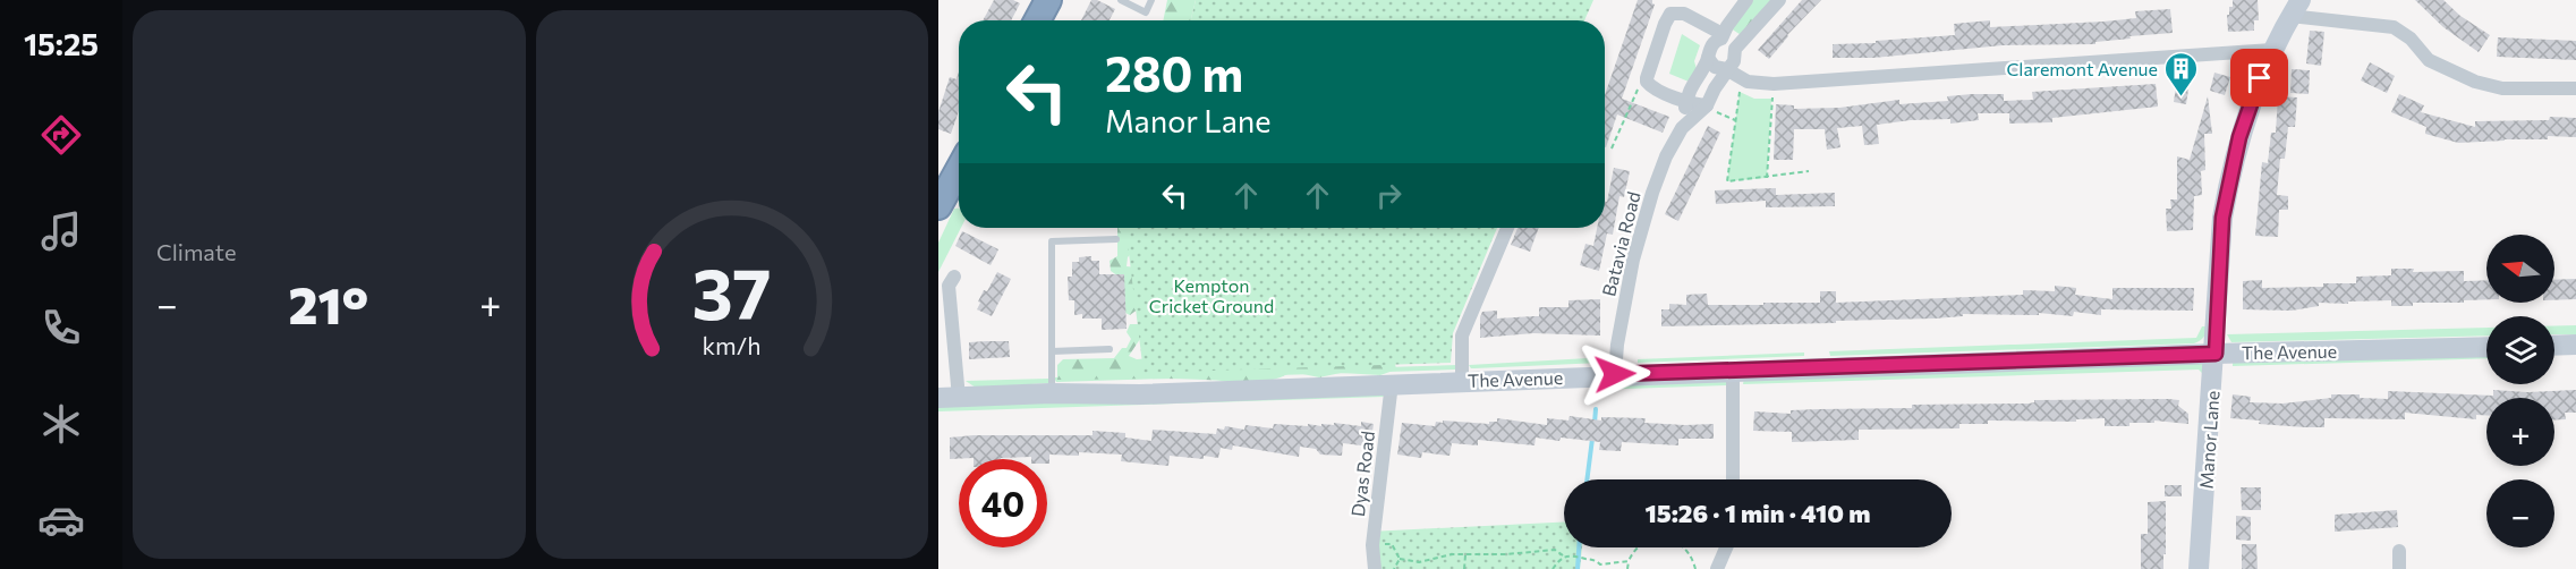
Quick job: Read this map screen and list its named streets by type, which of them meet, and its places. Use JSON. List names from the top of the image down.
{
  "streets": {
    "street": [
      "Batavia Road",
      "The Avenue",
      "Manor Lane",
      "Dyas Road"
    ]
  },
  "crossings": [
    ["Batavia Road", "The Avenue"],
    ["The Avenue", "Manor Lane"],
    ["The Avenue", "Dyas Road"]
  ],
  "parks": ["Kempton Cricket Ground"],
  "places": {
    "building": ["Claremont Avenue"]
  },
  "north": "left",
  "page": {
    "tabs": "15:25",
    "tile": "Climate",
    "turn": ["280 m", "Manor Lane"],
    "map_buttons": ["+", "−"],
    "heat": ["−", "21°", "+"],
    "limit": "40",
    "trip": "15:26 · 1 min · 410 m",
    "gauge": ["37", "km/h"]
  }
}
